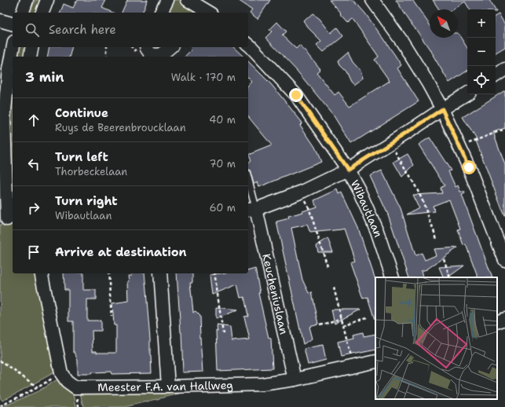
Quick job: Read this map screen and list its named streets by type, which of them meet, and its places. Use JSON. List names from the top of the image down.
{
  "streets": {
    "street": ["Wibautlaan", "Keucheniuslaan", "Meester F.A. van Hallweg"]
  },
  "crossings": [
    ["Keucheniuslaan", "Meester F.A. van Hallweg"]
  ],
  "north": "top left",
  "page": {
    "map_buttons": ["+", "−"],
    "search": "Search here",
    "heading": ["3 min", "Walk · 170 m"],
    "list": [
      ["Continue", "Ruys de Beerenbroucklaan", "40 m"],
      ["Turn left", "Thorbeckelaan", "70 m"],
      ["Turn right", "Wibautlaan", "60 m"],
      "Arrive at destination"
    ]
  }
}
